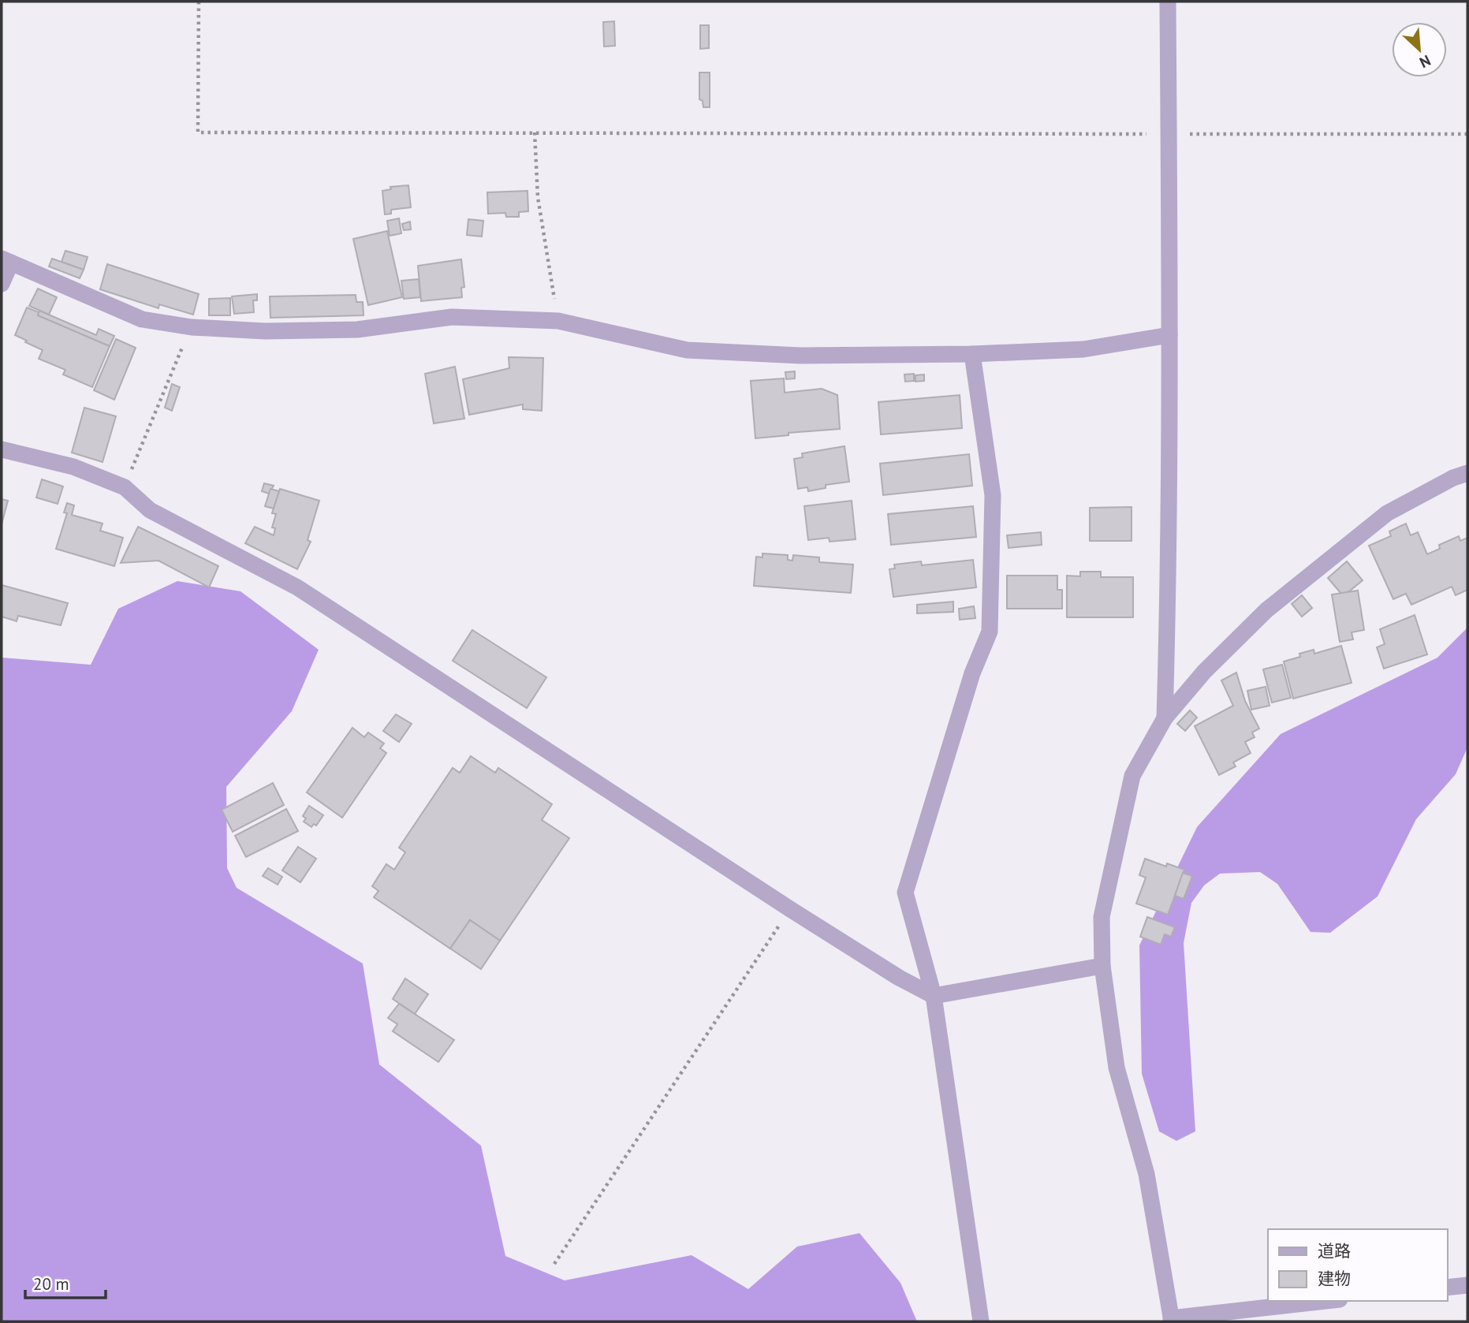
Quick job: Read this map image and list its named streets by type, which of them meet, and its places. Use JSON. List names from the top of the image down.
{
  "legend": ["道路", "建物"],
  "scale_bar": "20 m",
  "north": "bottom right"
}
